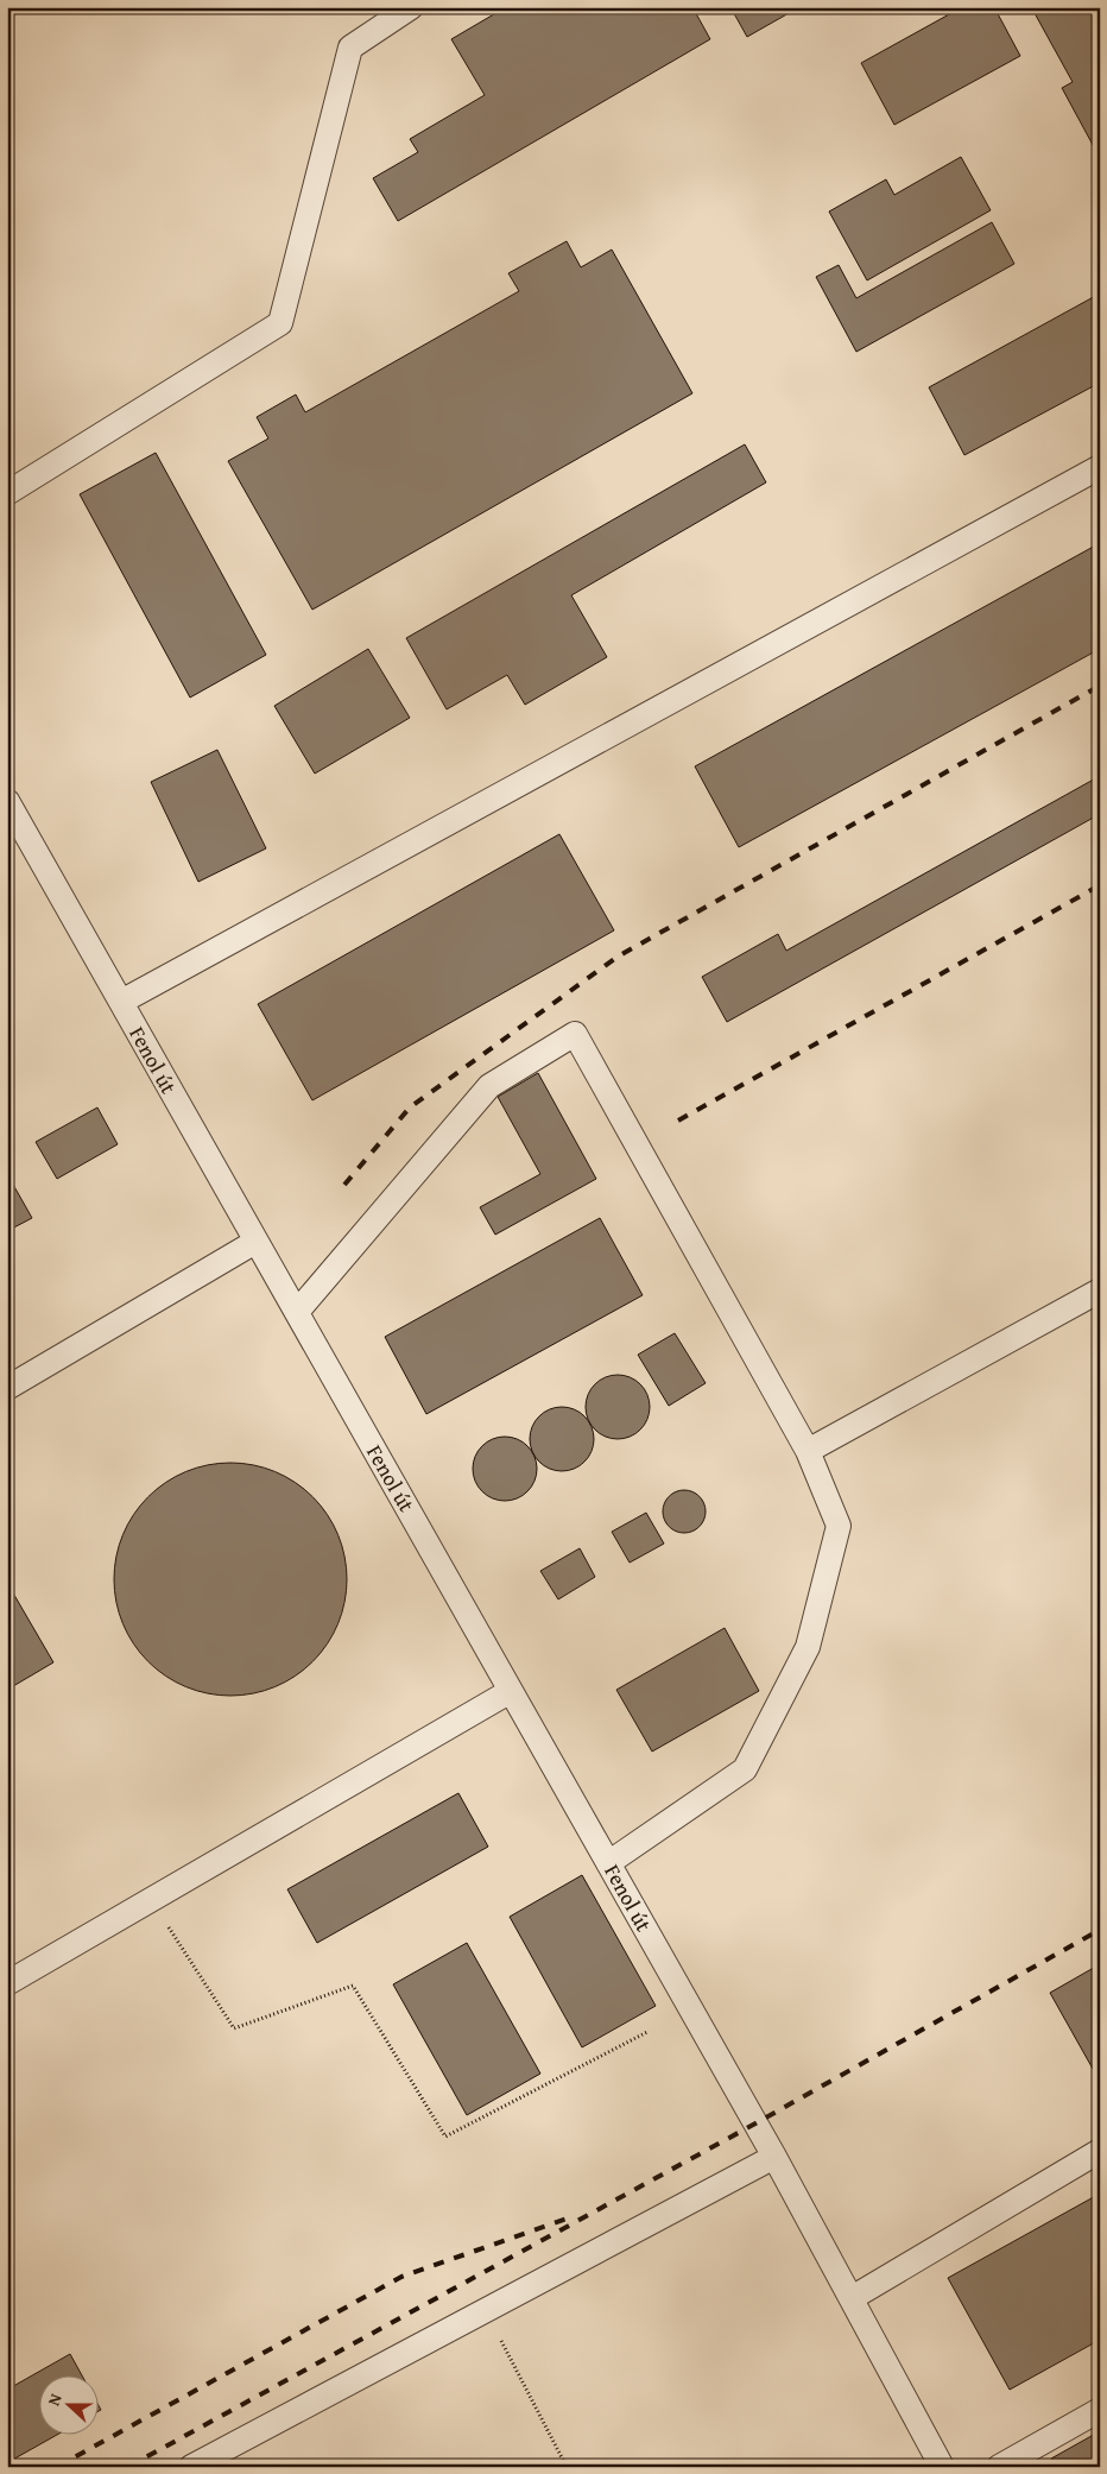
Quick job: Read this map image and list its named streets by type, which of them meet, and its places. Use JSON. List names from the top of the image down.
{
  "streets": {
    "lane": ["Fenol út"]
  },
  "north": "left"
}
